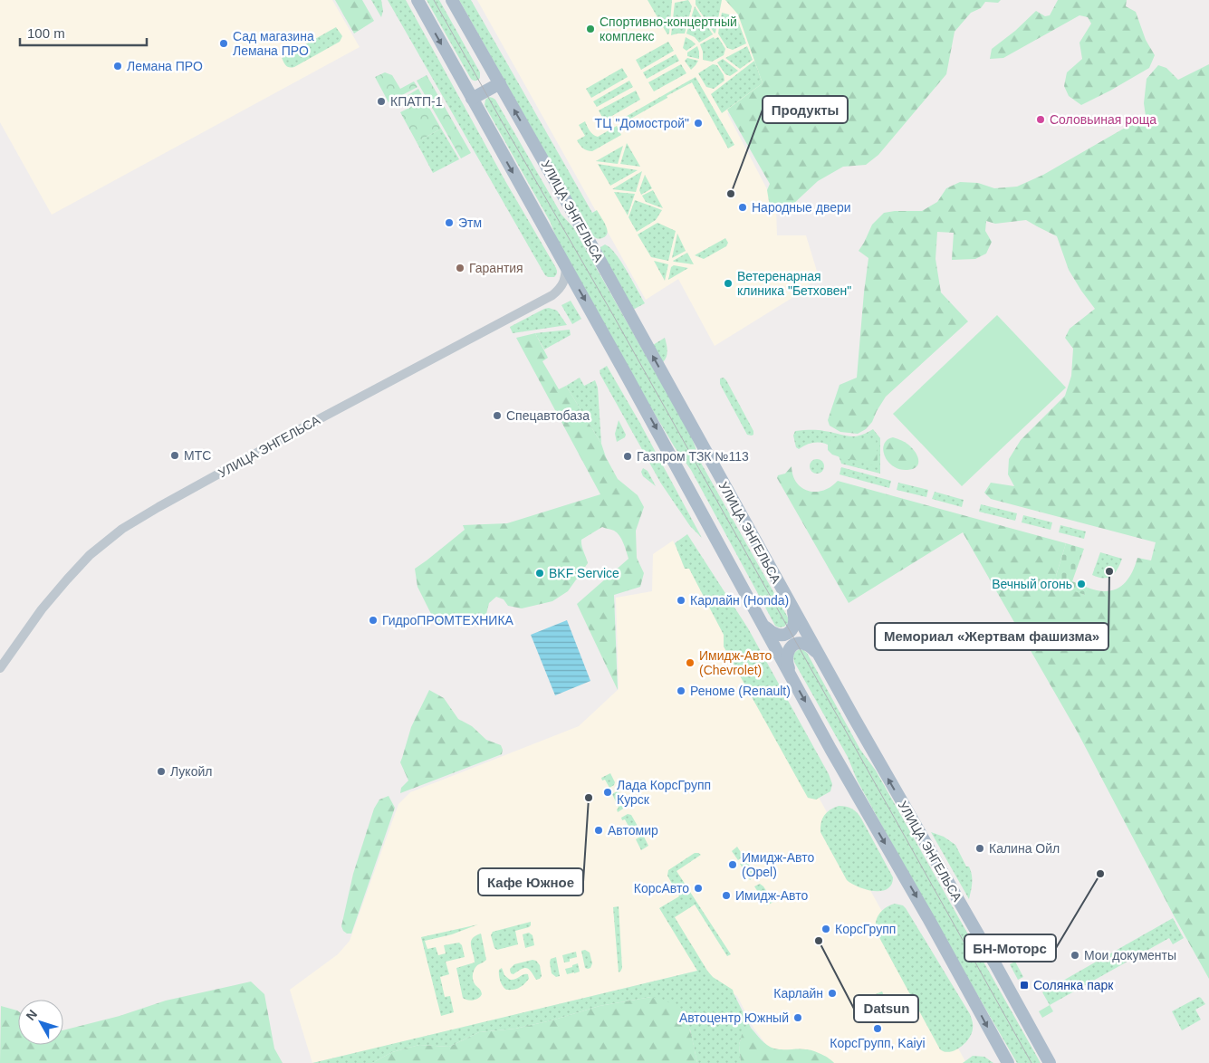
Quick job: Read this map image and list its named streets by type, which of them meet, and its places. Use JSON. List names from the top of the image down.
{
  "streets": {
    "main road": ["УЛИЦА ЭНГЕЛЬСА"]
  },
  "places": {
    "other": [
      "Спортивно-концертный комплекс",
      "Сад магазина Лемана ПРО",
      "Лемана ПРО",
      "КПАТП-1",
      "Соловьиная роща",
      "ТЦ \"Домострой\"",
      "Продукты",
      "Народные двери",
      "Этм",
      "Гарантия",
      "Ветеренарная клиника \"Бетховен\"",
      "Спецавтобаза",
      "МТС",
      "Газпром ТЗК №113",
      "Мемориал «Жертвам фашизма»",
      "BKF Service",
      "Вечный огонь",
      "Карлайн (Honda)",
      "ГидроПРОМТЕХНИКА",
      "Имидж-Авто (Chevrolet)",
      "Реноме (Renault)",
      "Лукойл",
      "Лада КорсГрупп Курск",
      "Кафе Южное",
      "Автомир",
      "Калина Ойл",
      "Имидж-Авто (Opel)",
      "БН-Моторс",
      "КорсАвто",
      "Имидж-Авто",
      "КорсГрупп",
      "Datsun",
      "Мои документы",
      "Карлайн",
      "Автоцентр Южный",
      "КорсГрупп, Kaiyi"
    ],
    "transit": ["Солянка парк"]
  },
  "scale_bar": "100 m",
  "north": "top left"
}
